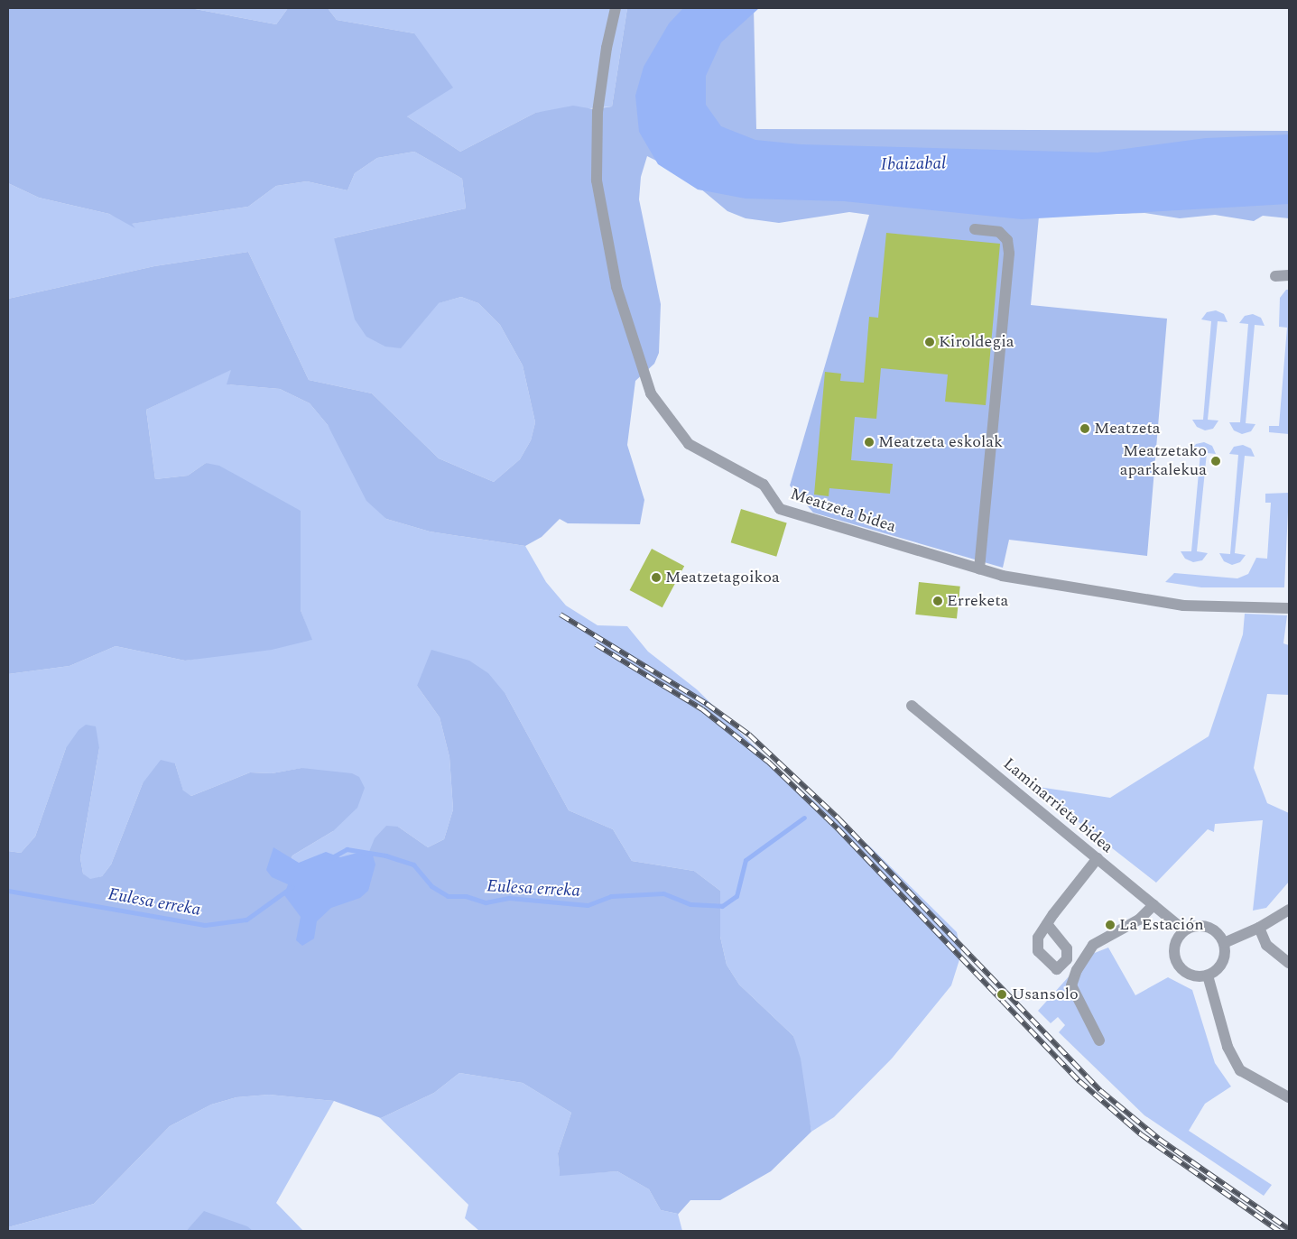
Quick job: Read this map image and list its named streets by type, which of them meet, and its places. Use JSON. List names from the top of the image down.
{
  "streets": {
    "street": ["Meatzeta bidea", "Laminarrieta bidea"]
  },
  "water": ["Ibaizabal", "Eulesa erreka"],
  "places": [
    "Kiroldegia",
    "Meatzeta",
    "Meatzeta eskolak",
    "Meatzetako aparkalekua",
    "Meatzetagoikoa",
    "Erreketa",
    "La Estación",
    "Usansolo"
  ]
}
